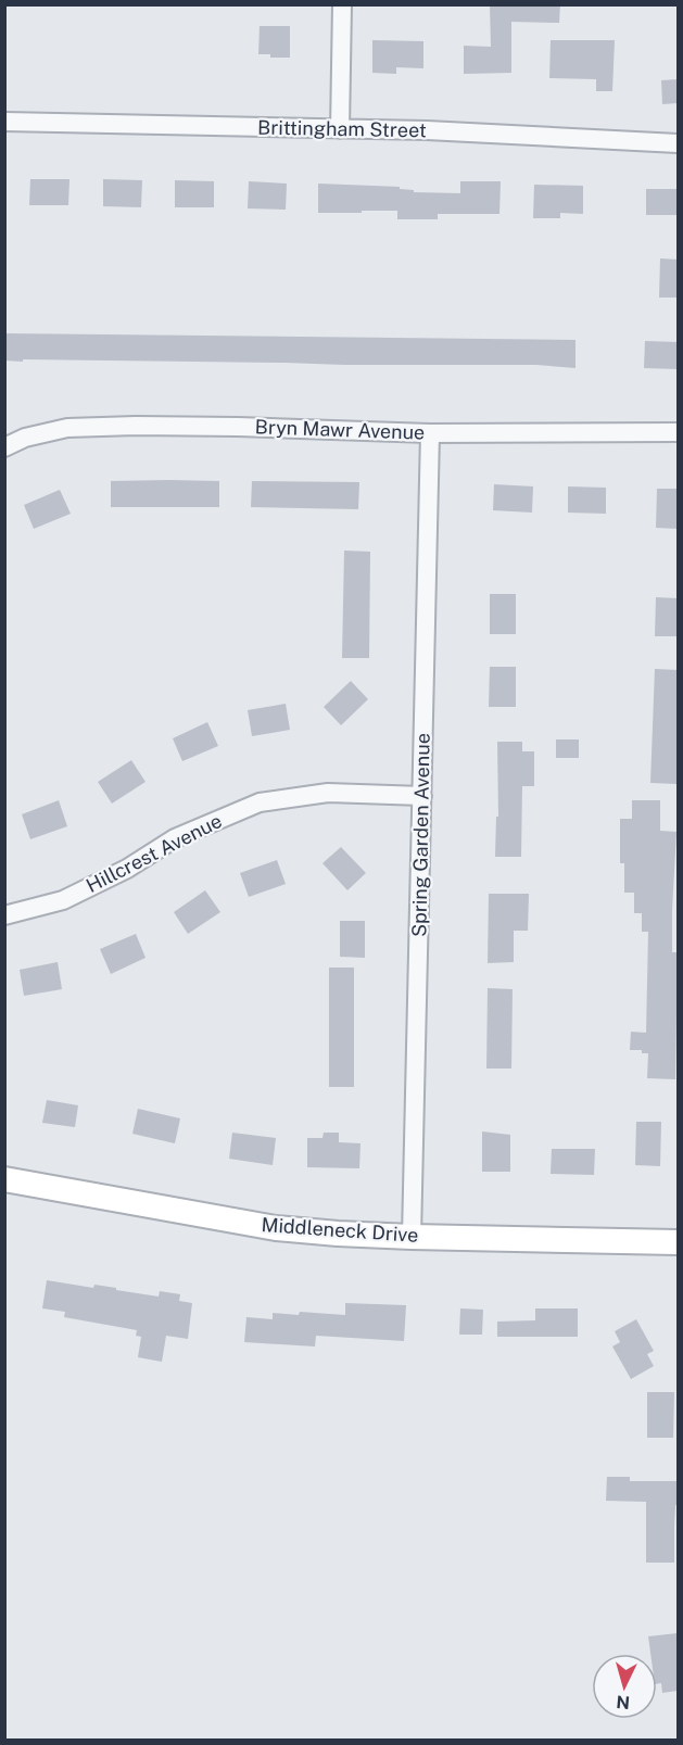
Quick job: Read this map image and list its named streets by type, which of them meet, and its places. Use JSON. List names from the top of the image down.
{
  "streets": {
    "street": [
      "Brittingham Street",
      "Bryn Mawr Avenue",
      "Spring Garden Avenue",
      "Hillcrest Avenue",
      "Middleneck Drive"
    ]
  },
  "crossings": [
    ["Bryn Mawr Avenue", "Spring Garden Avenue"],
    ["Spring Garden Avenue", "Hillcrest Avenue"],
    ["Spring Garden Avenue", "Middleneck Drive"]
  ],
  "north": "bottom"
}
